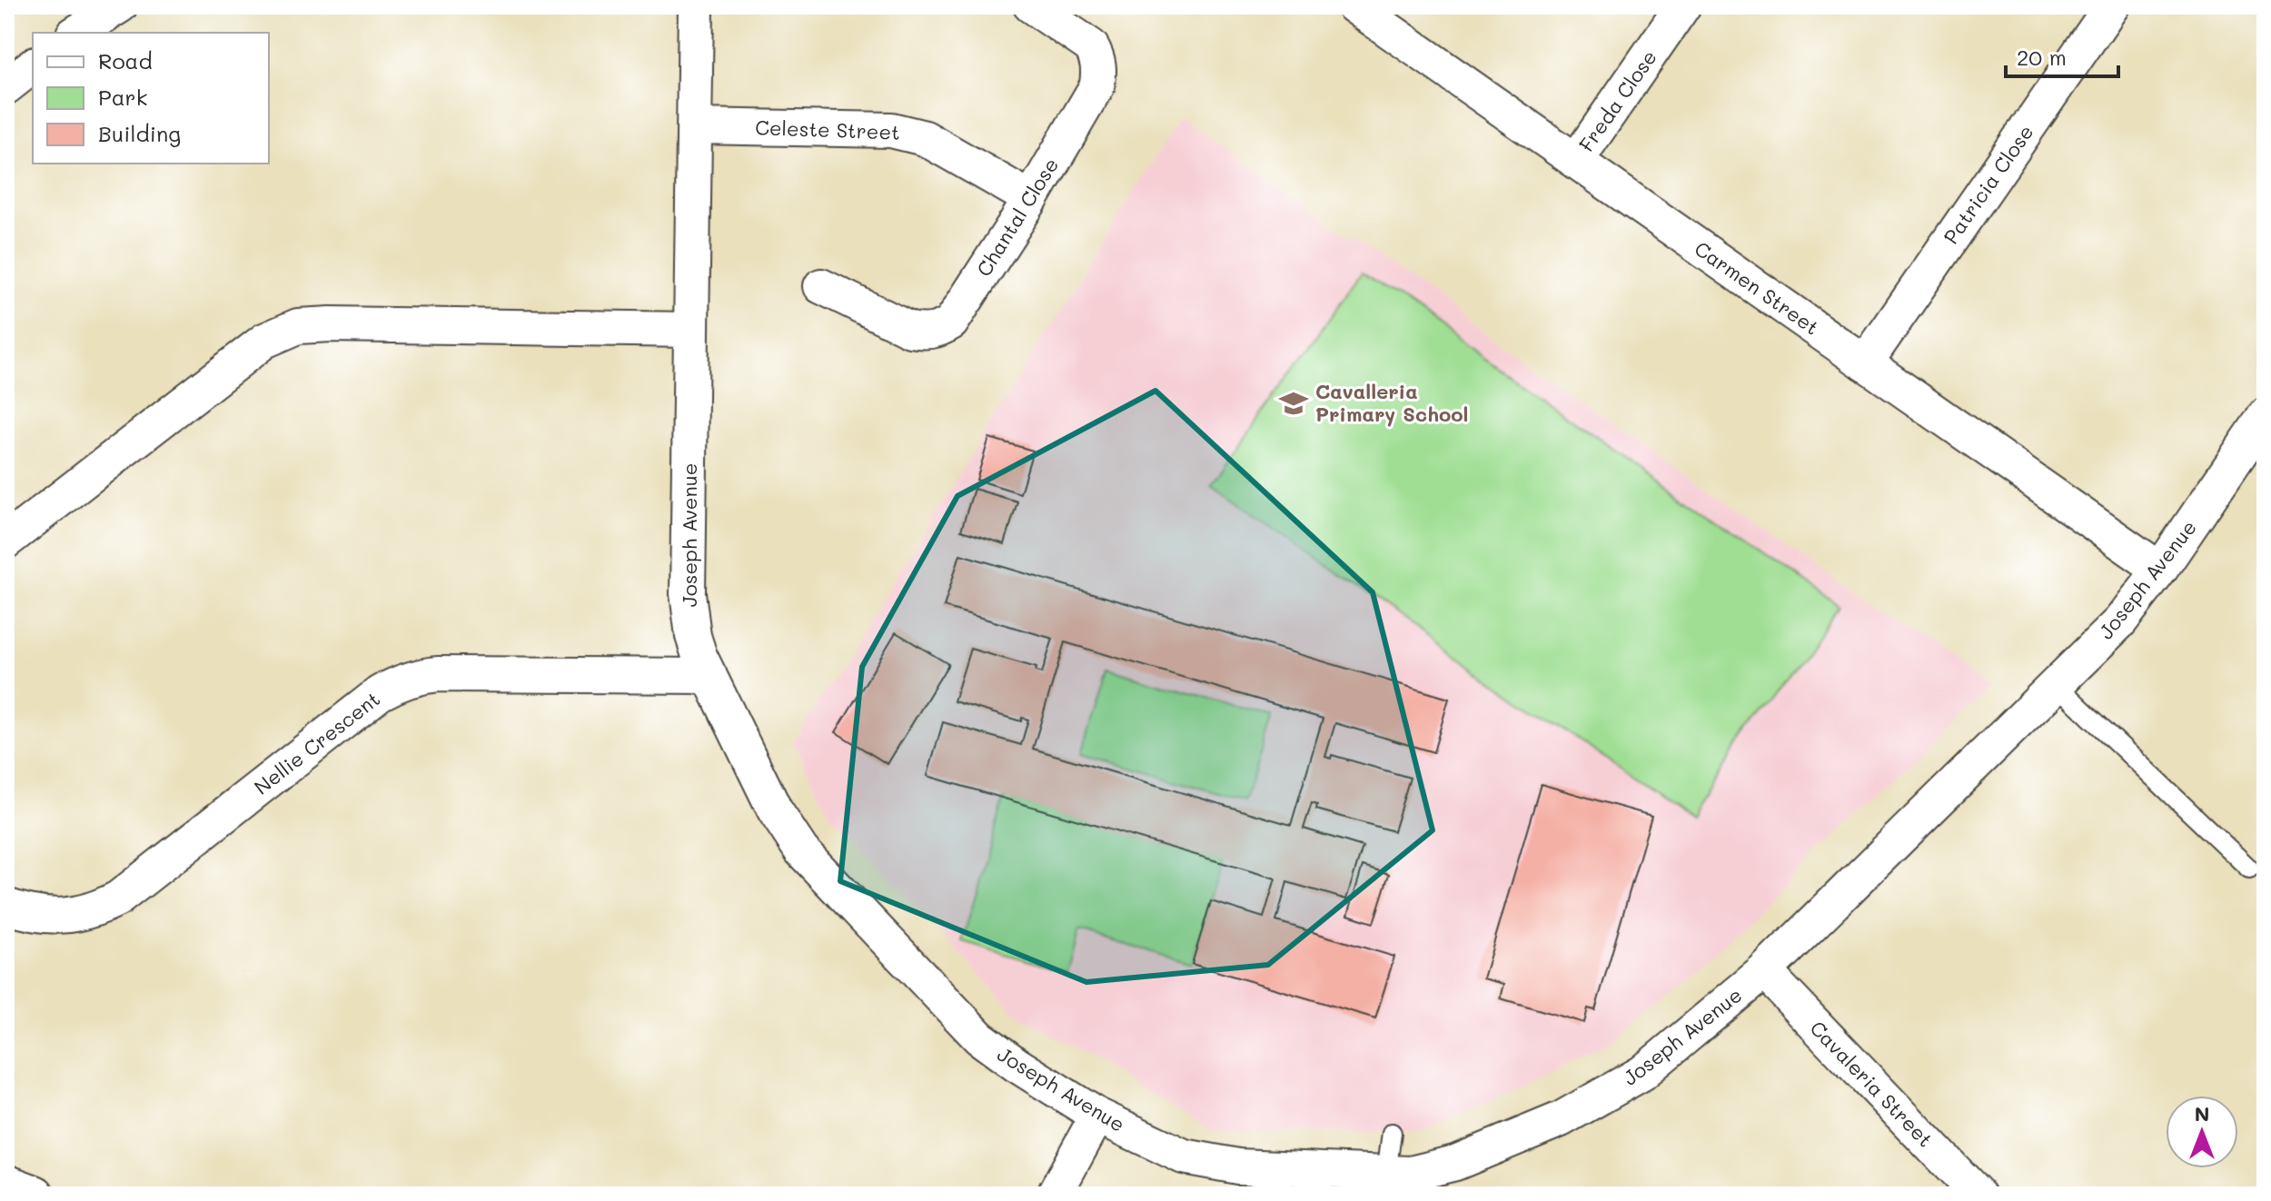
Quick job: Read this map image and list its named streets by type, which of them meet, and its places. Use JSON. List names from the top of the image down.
{
  "streets": {
    "street": [
      "Freda Close",
      "Celeste Street",
      "Patricia Close",
      "Chantal Close",
      "Carmen Street",
      "Joseph Avenue",
      "Nellie Crescent",
      "Cavaleria Street"
    ]
  },
  "crossings": [
    ["Freda Close", "Carmen Street"],
    ["Celeste Street", "Chantal Close"],
    ["Celeste Street", "Joseph Avenue"],
    ["Patricia Close", "Carmen Street"],
    ["Carmen Street", "Joseph Avenue"],
    ["Joseph Avenue", "Nellie Crescent"],
    ["Joseph Avenue", "Cavaleria Street"]
  ],
  "places": {
    "school or university": ["Cavalleria Primary School"]
  },
  "legend": ["Road", "Park", "Building"],
  "scale_bar": "20 m",
  "north": "top"
}
